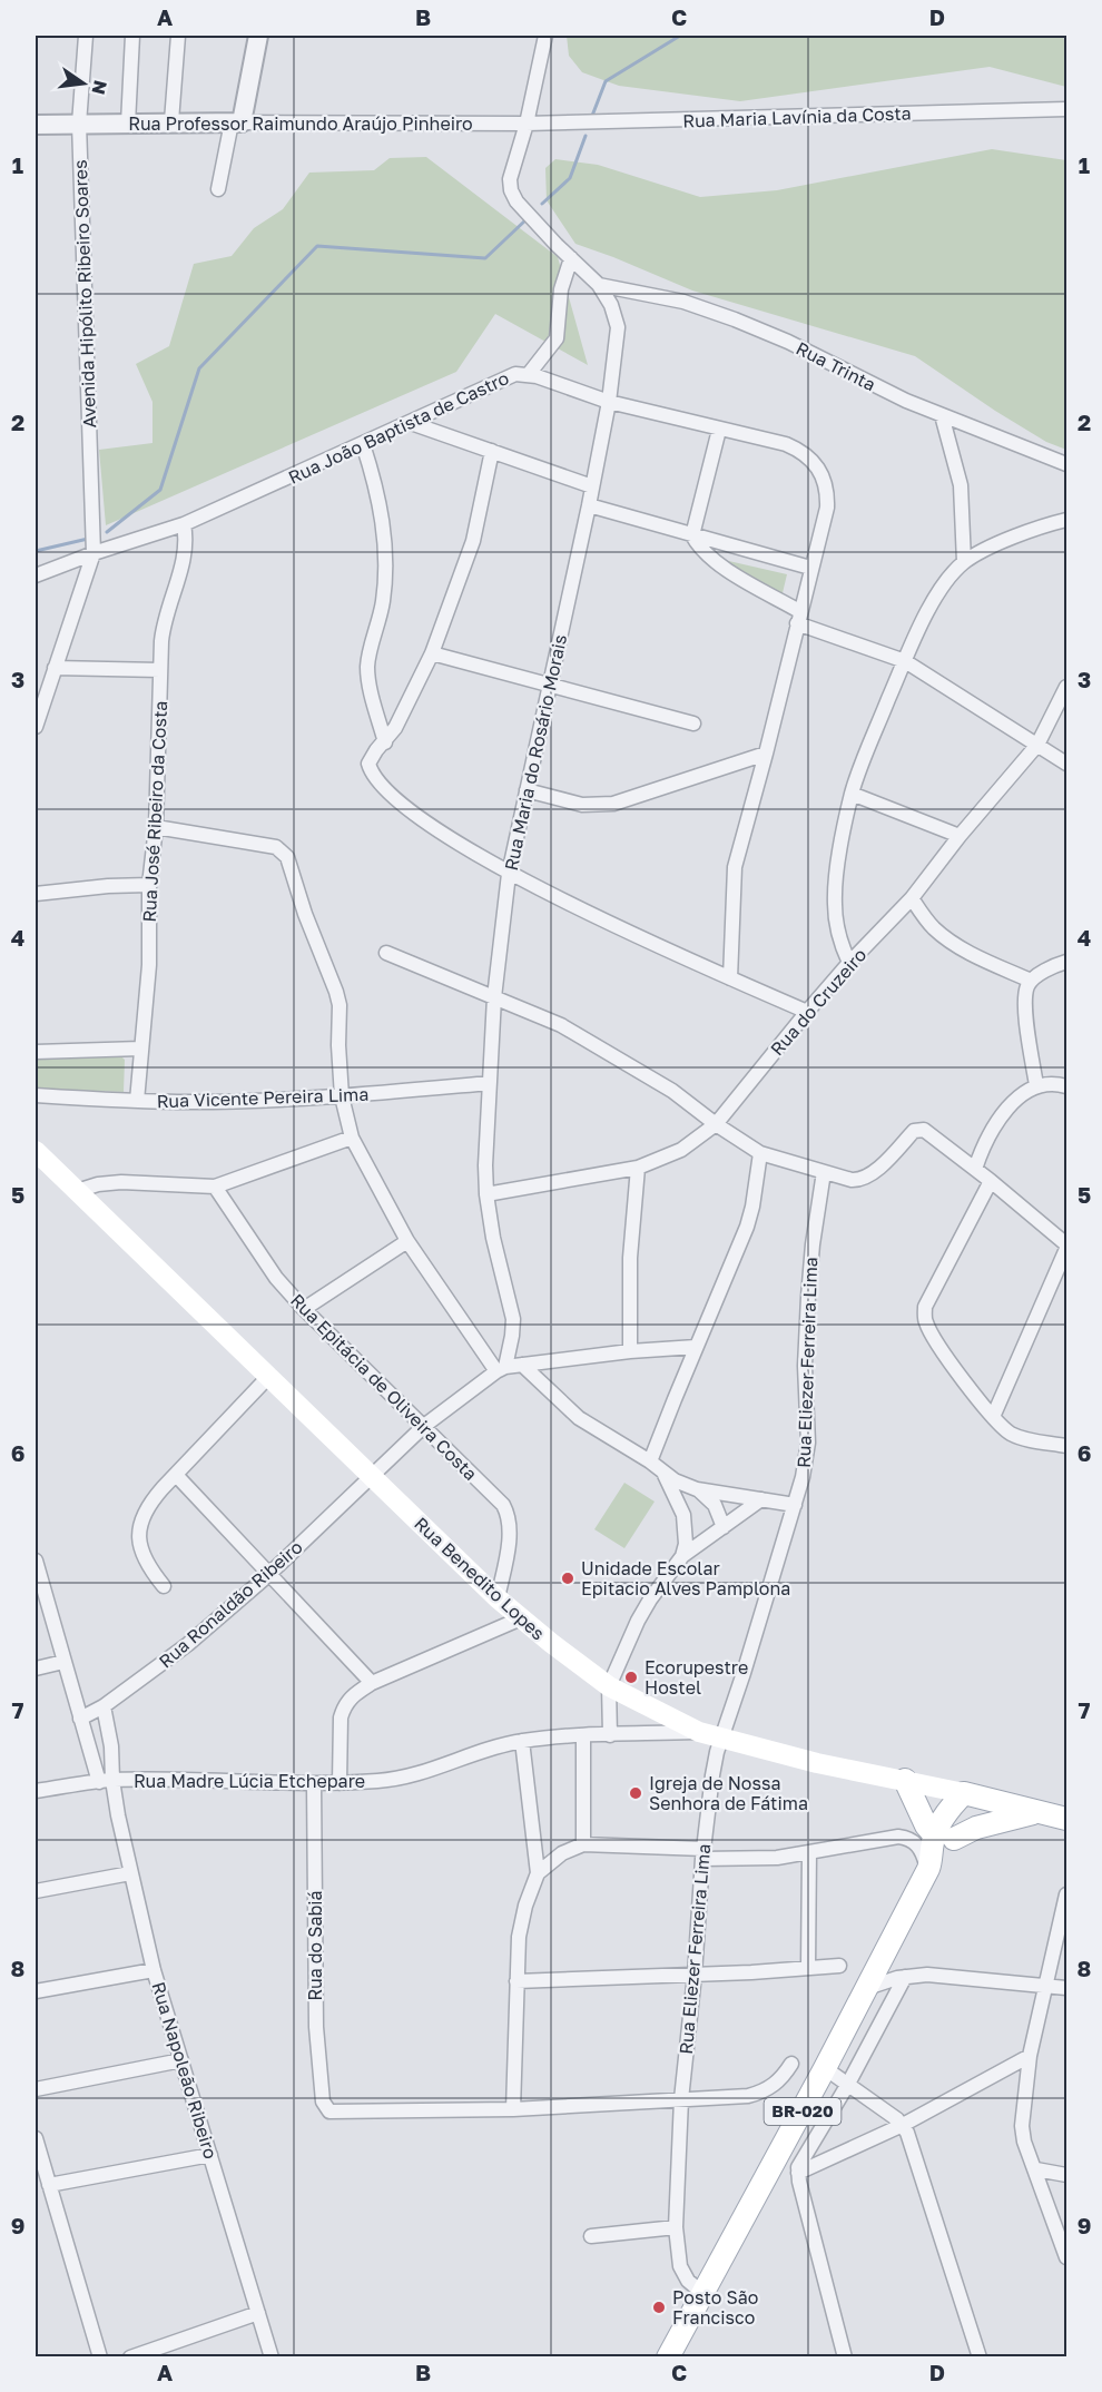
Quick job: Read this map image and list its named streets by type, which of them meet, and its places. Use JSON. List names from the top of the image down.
{
  "streets": {
    "main road": ["Rua Benedito Lopes", "BR-020"],
    "street": [
      "Rua Maria Lavínia da Costa",
      "Rua Professor Raimundo Araújo Pinheiro",
      "Avenida Hipólito Ribeiro Soares",
      "Rua Trinta",
      "Rua João Baptista de Castro",
      "Rua Maria do Rosário Morais",
      "Rua José Ribeiro da Costa",
      "Rua do Cruzeiro",
      "Rua Vicente Pereira Lima",
      "Rua Eliezer Ferreira Lima",
      "Rua Epitácia de Oliveira Costa",
      "Rua Ronaldão Ribeiro",
      "Rua Madre Lúcia Etchepare",
      "Rua do Sabiá",
      "Rua Napoleão Ribeiro"
    ]
  },
  "crossings": [
    ["Rua Maria Lavínia da Costa", "Rua Professor Raimundo Araújo Pinheiro"],
    ["Rua Maria Lavínia da Costa", "Rua Maria do Rosário Morais"],
    ["Rua Professor Raimundo Araújo Pinheiro", "Avenida Hipólito Ribeiro Soares"],
    ["Rua Professor Raimundo Araújo Pinheiro", "Rua Maria do Rosário Morais"],
    ["Avenida Hipólito Ribeiro Soares", "Rua João Baptista de Castro"],
    ["Rua Trinta", "Rua Maria do Rosário Morais"],
    ["Rua João Baptista de Castro", "Rua Maria do Rosário Morais"],
    ["Rua João Baptista de Castro", "Rua José Ribeiro da Costa"],
    ["Rua Maria do Rosário Morais", "Rua do Cruzeiro"],
    ["Rua Maria do Rosário Morais", "Rua Vicente Pereira Lima"],
    ["Rua Maria do Rosário Morais", "Rua Ronaldão Ribeiro"],
    ["Rua José Ribeiro da Costa", "Rua Vicente Pereira Lima"],
    ["Rua Eliezer Ferreira Lima", "Rua Benedito Lopes"],
    ["Rua Eliezer Ferreira Lima", "BR-020"],
    ["Rua Epitácia de Oliveira Costa", "Rua Benedito Lopes"],
    ["Rua Epitácia de Oliveira Costa", "Rua Ronaldão Ribeiro"],
    ["Rua Benedito Lopes", "Rua Ronaldão Ribeiro"],
    ["Rua Benedito Lopes", "Rua Madre Lúcia Etchepare"],
    ["Rua Benedito Lopes", "BR-020"],
    ["Rua Ronaldão Ribeiro", "Rua Napoleão Ribeiro"],
    ["Rua Madre Lúcia Etchepare", "Rua do Sabiá"],
    ["Rua Madre Lúcia Etchepare", "Rua Napoleão Ribeiro"]
  ],
  "places": [
    "Unidade Escolar Epitacio Alves Pamplona",
    "Ecorupestre Hostel",
    "Igreja de Nossa Senhora de Fátima",
    "Posto São Francisco"
  ],
  "north": "right",
  "grid": {
    "columns": [
      "A",
      "B",
      "C",
      "D"
    ],
    "rows": [
      "1",
      "2",
      "3",
      "4",
      "5",
      "6",
      "7",
      "8",
      "9"
    ]
  }
}
